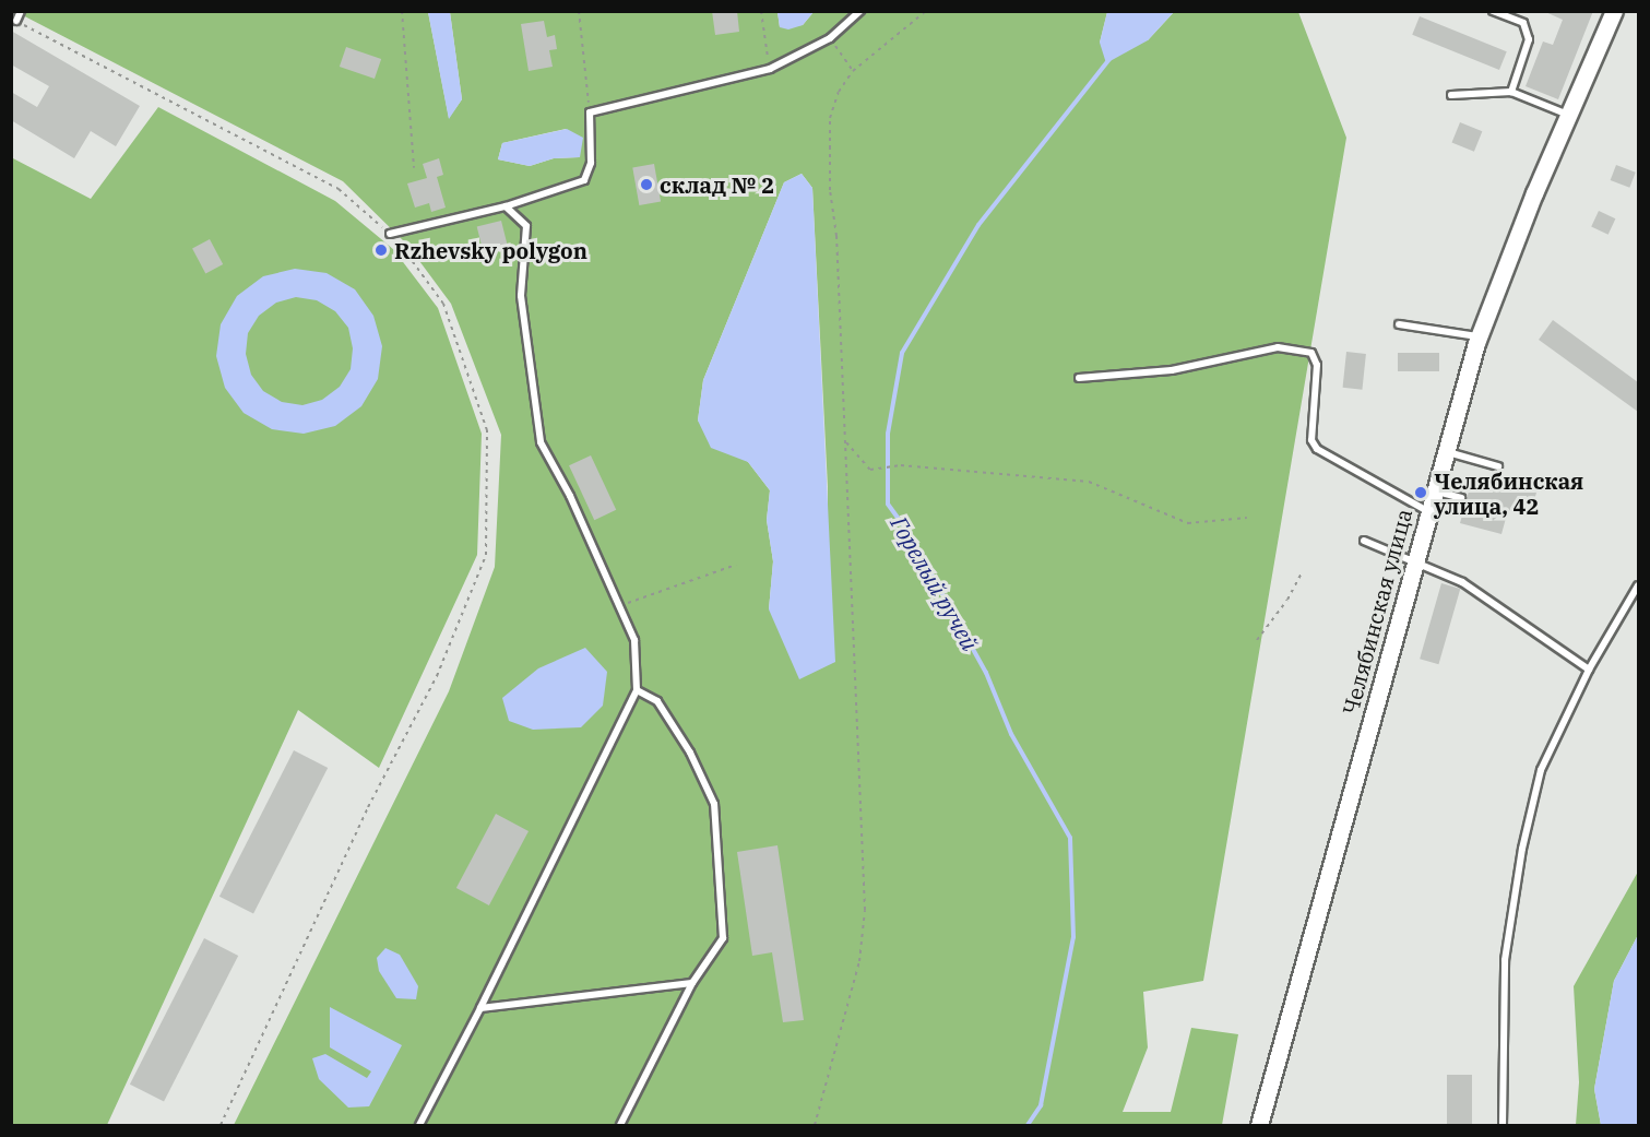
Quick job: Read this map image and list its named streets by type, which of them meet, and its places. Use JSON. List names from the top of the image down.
{
  "streets": {
    "street": ["Челябинская улица"]
  },
  "water": ["Горелый ручей"],
  "places": ["склад № 2", "Rzhevsky polygon", "Челябинская улица, 42"]
}
